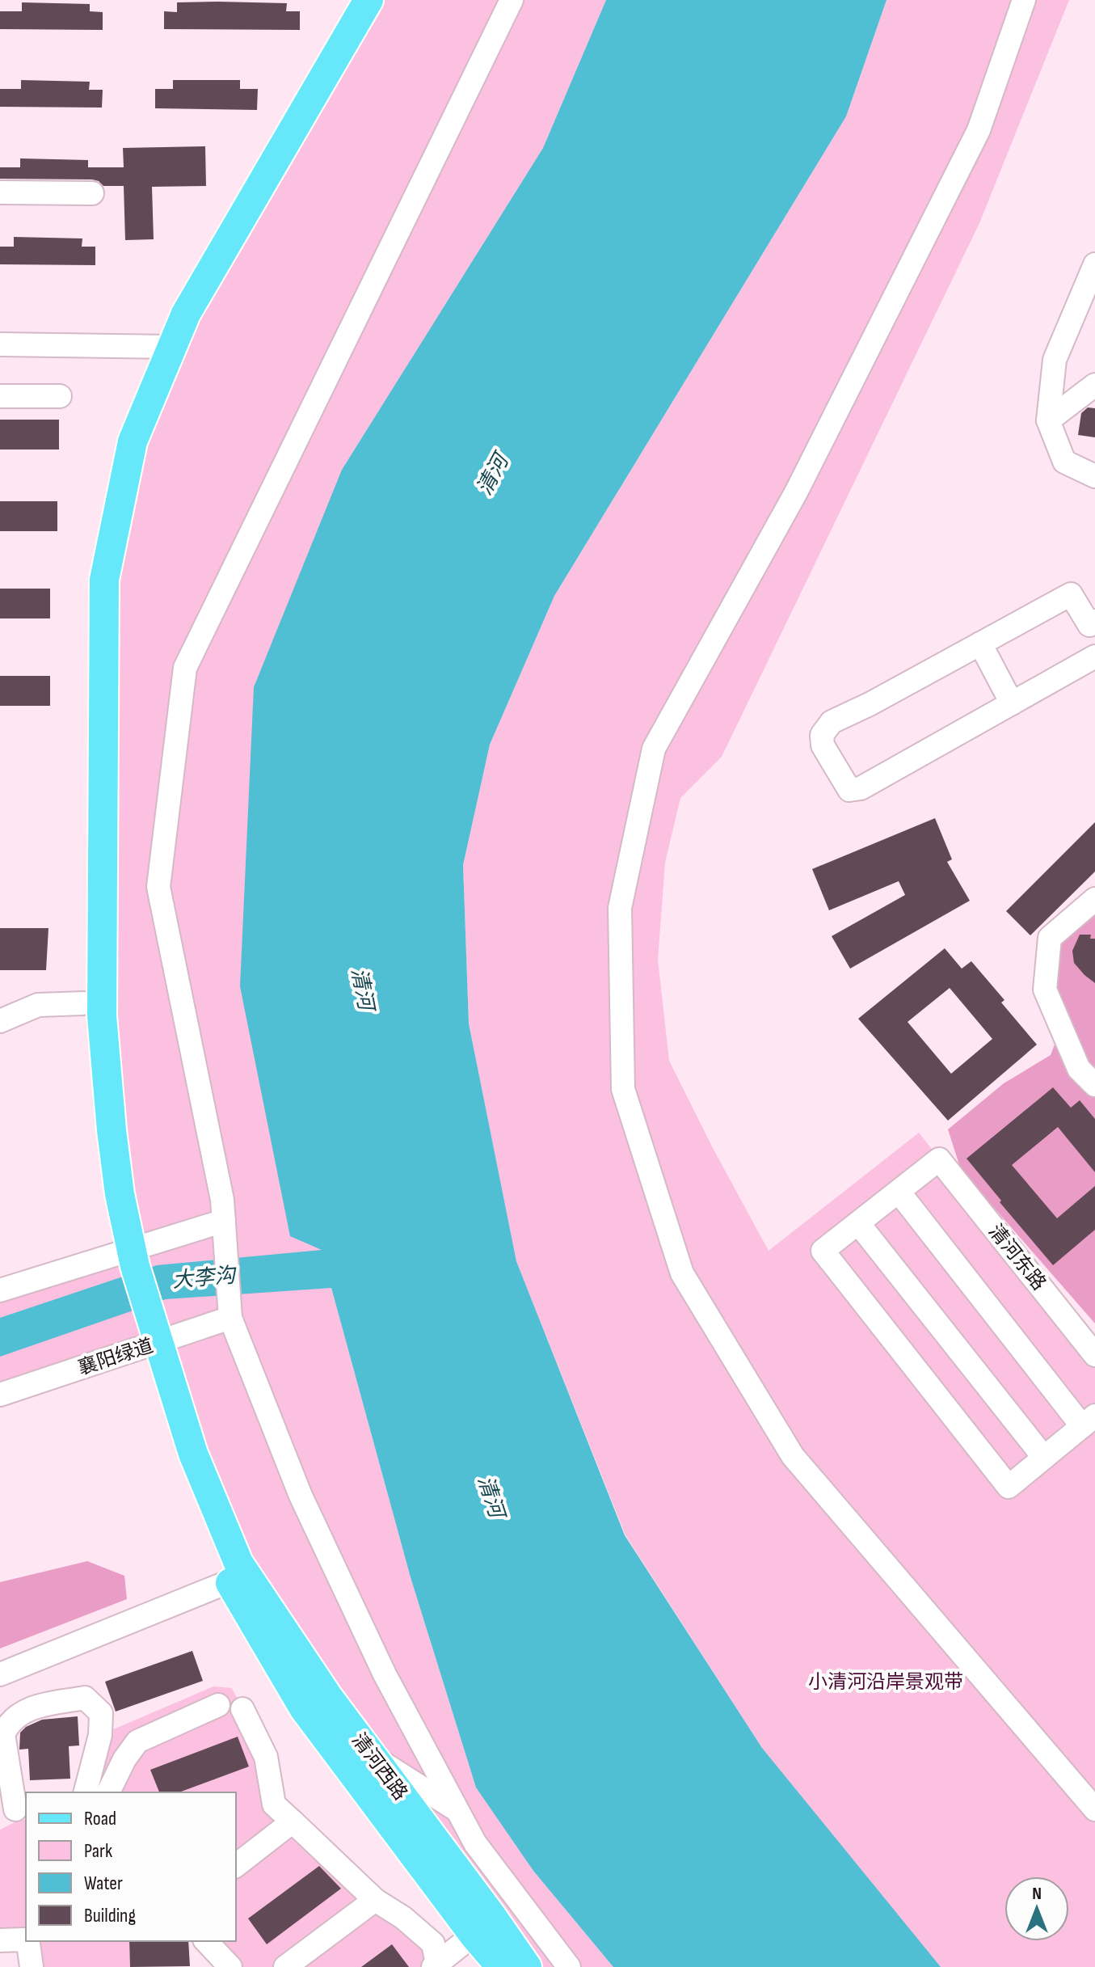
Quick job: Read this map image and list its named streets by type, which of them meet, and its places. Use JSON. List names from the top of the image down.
{
  "streets": {
    "main road": ["清河西路"],
    "street": ["清河东路", "襄阳绿道"]
  },
  "water": ["清河", "大李沟"],
  "parks": ["小清河沿岸景观带"],
  "legend": [
    "Road",
    "Park",
    "Water",
    "Building"
  ],
  "north": "top"
}
